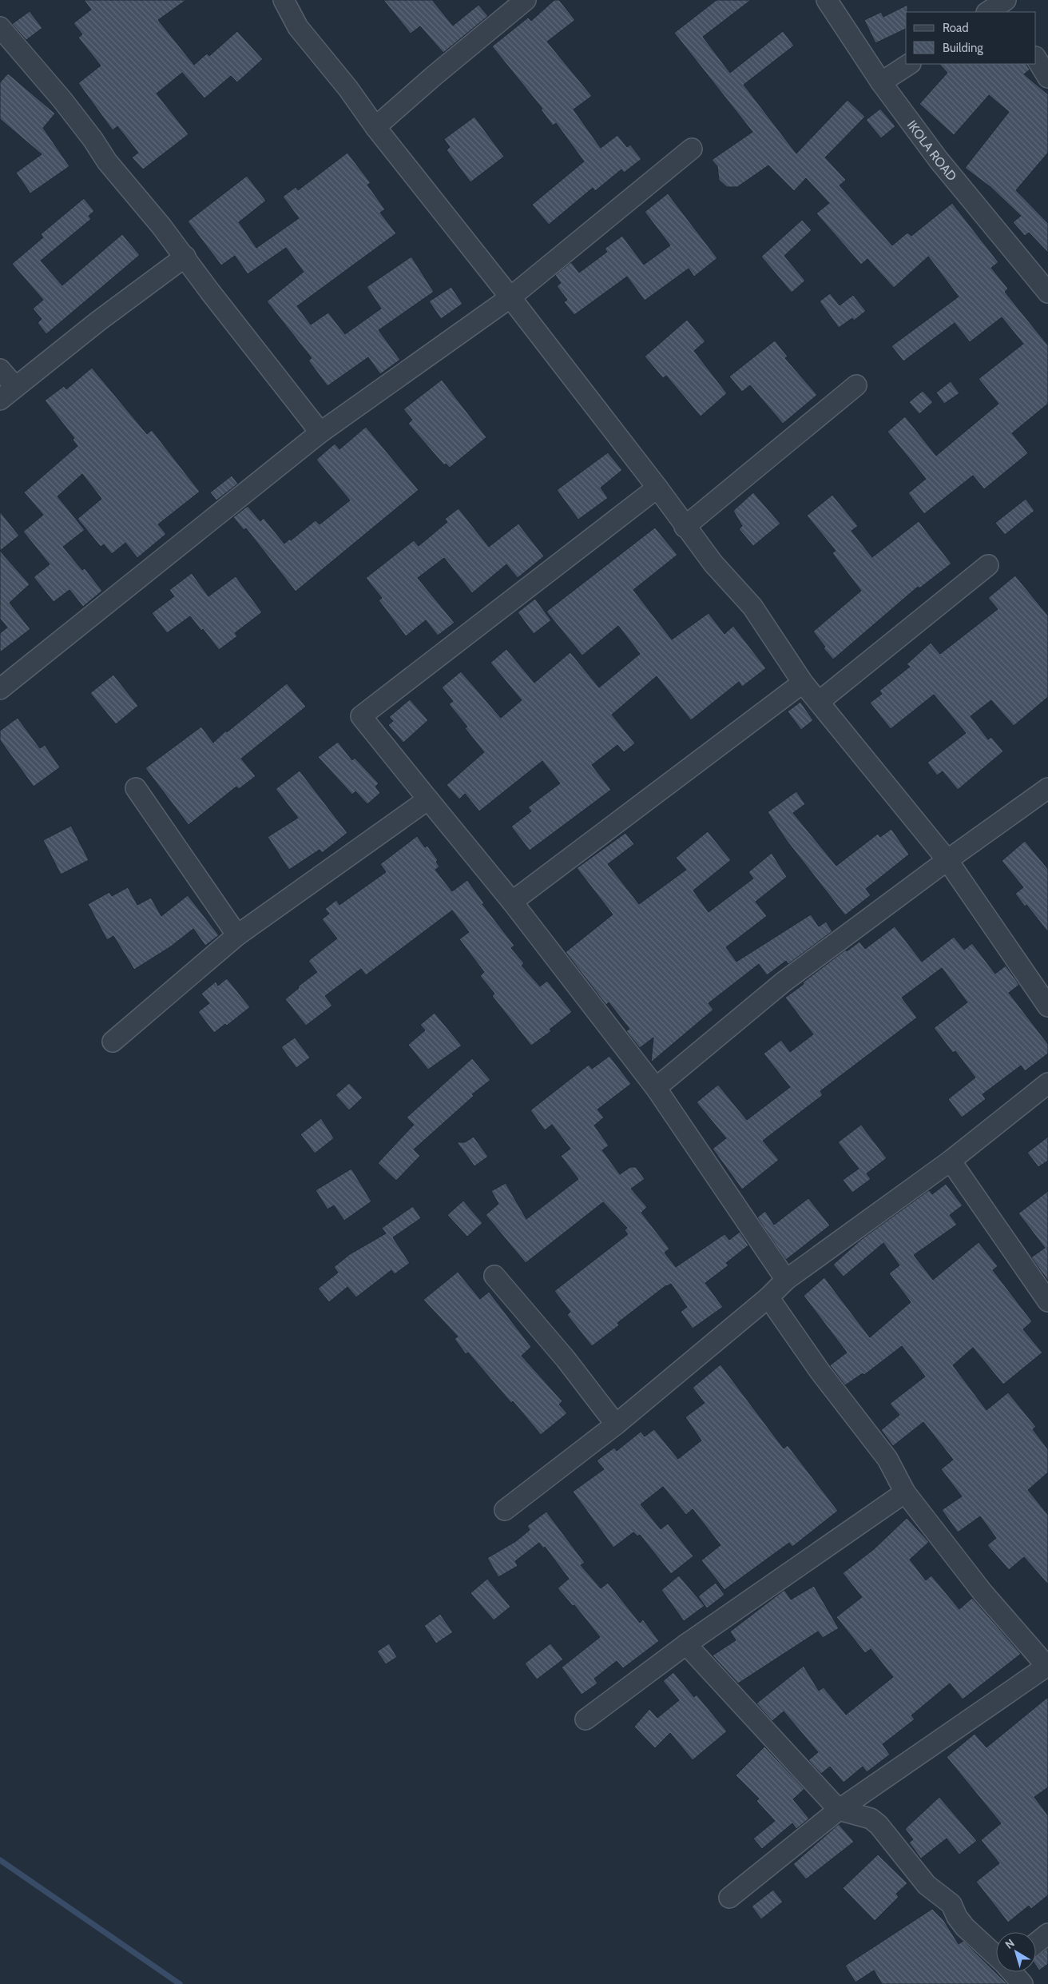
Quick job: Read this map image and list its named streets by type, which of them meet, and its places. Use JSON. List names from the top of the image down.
{
  "streets": {
    "street": ["IKOLA ROAD"]
  },
  "legend": ["Road", "Building"],
  "north": "top left"
}
